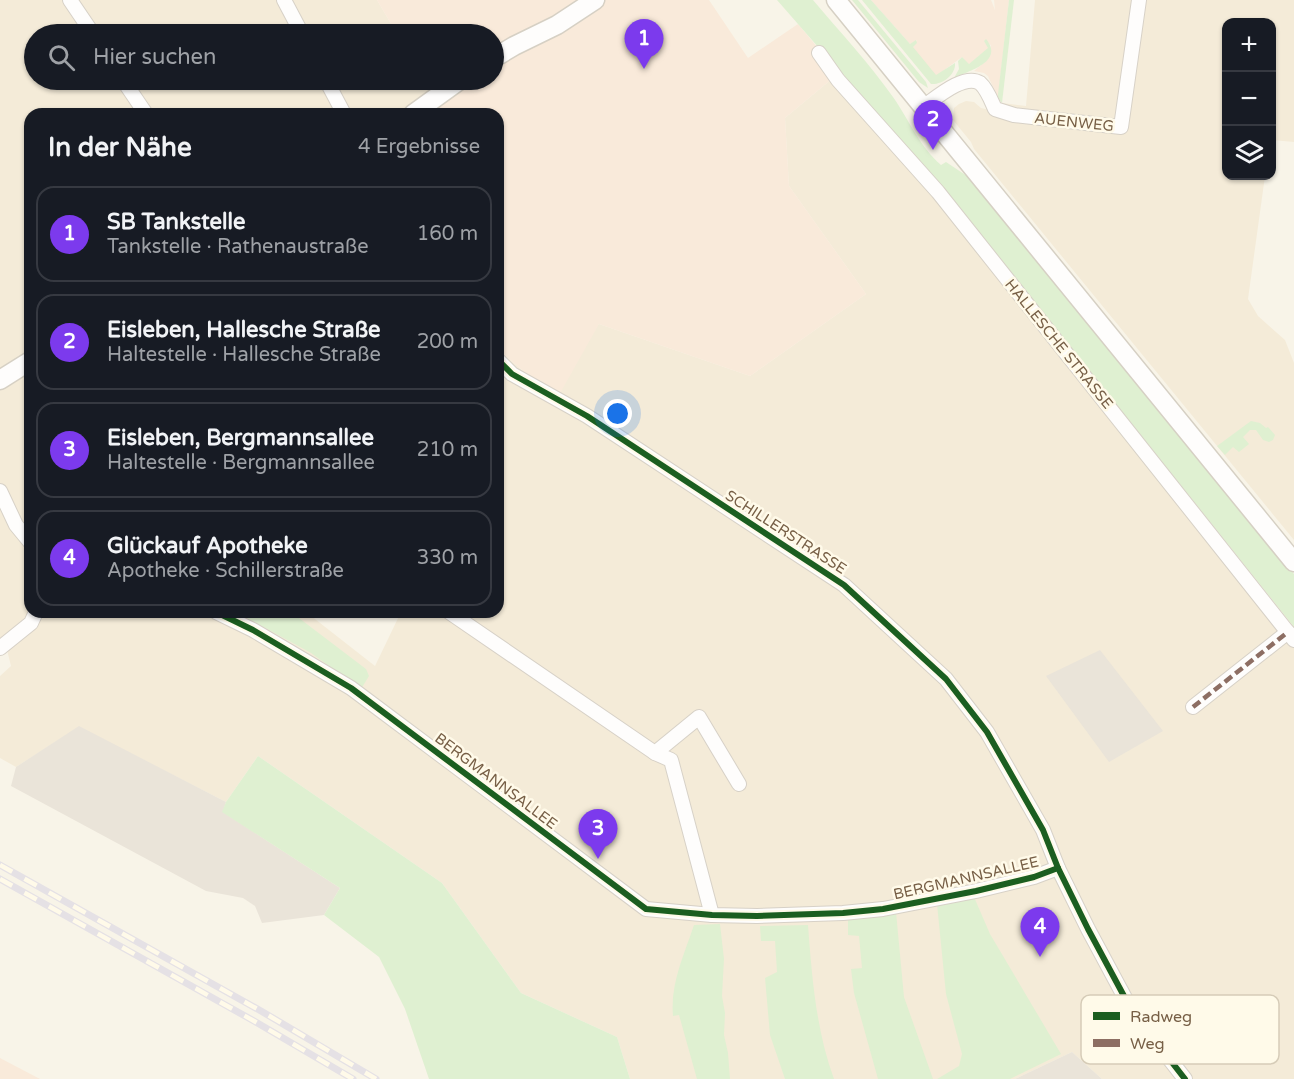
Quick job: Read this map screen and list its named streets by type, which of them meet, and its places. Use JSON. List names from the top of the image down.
{
  "streets": {
    "street": [
      "AUENWEG",
      "HALLESCHE STRASSE",
      "SCHILLERSTRASSE",
      "BERGMANNSALLEE"
    ]
  },
  "crossings": [
    ["SCHILLERSTRASSE", "BERGMANNSALLEE"]
  ],
  "legend": ["Radweg", "Weg"],
  "page": {
    "map_buttons": ["+", "−"],
    "pins": [
      "1",
      "2",
      "3",
      "4"
    ],
    "search": "Hier suchen",
    "heading": ["In der Nähe", "4 Ergebnisse"],
    "list": [
      {
        "mark": "1",
        "name": "SB Tankstelle",
        "note": "Tankstelle · Rathenaustraße",
        "value": "160 m"
      },
      {
        "mark": "2",
        "name": "Eisleben, Hallesche Straße",
        "note": "Haltestelle · Hallesche Straße",
        "value": "200 m"
      },
      {
        "mark": "3",
        "name": "Eisleben, Bergmannsallee",
        "note": "Haltestelle · Bergmannsallee",
        "value": "210 m"
      },
      {
        "mark": "4",
        "name": "Glückauf Apotheke",
        "note": "Apotheke · Schillerstraße",
        "value": "330 m"
      }
    ]
  }
}
